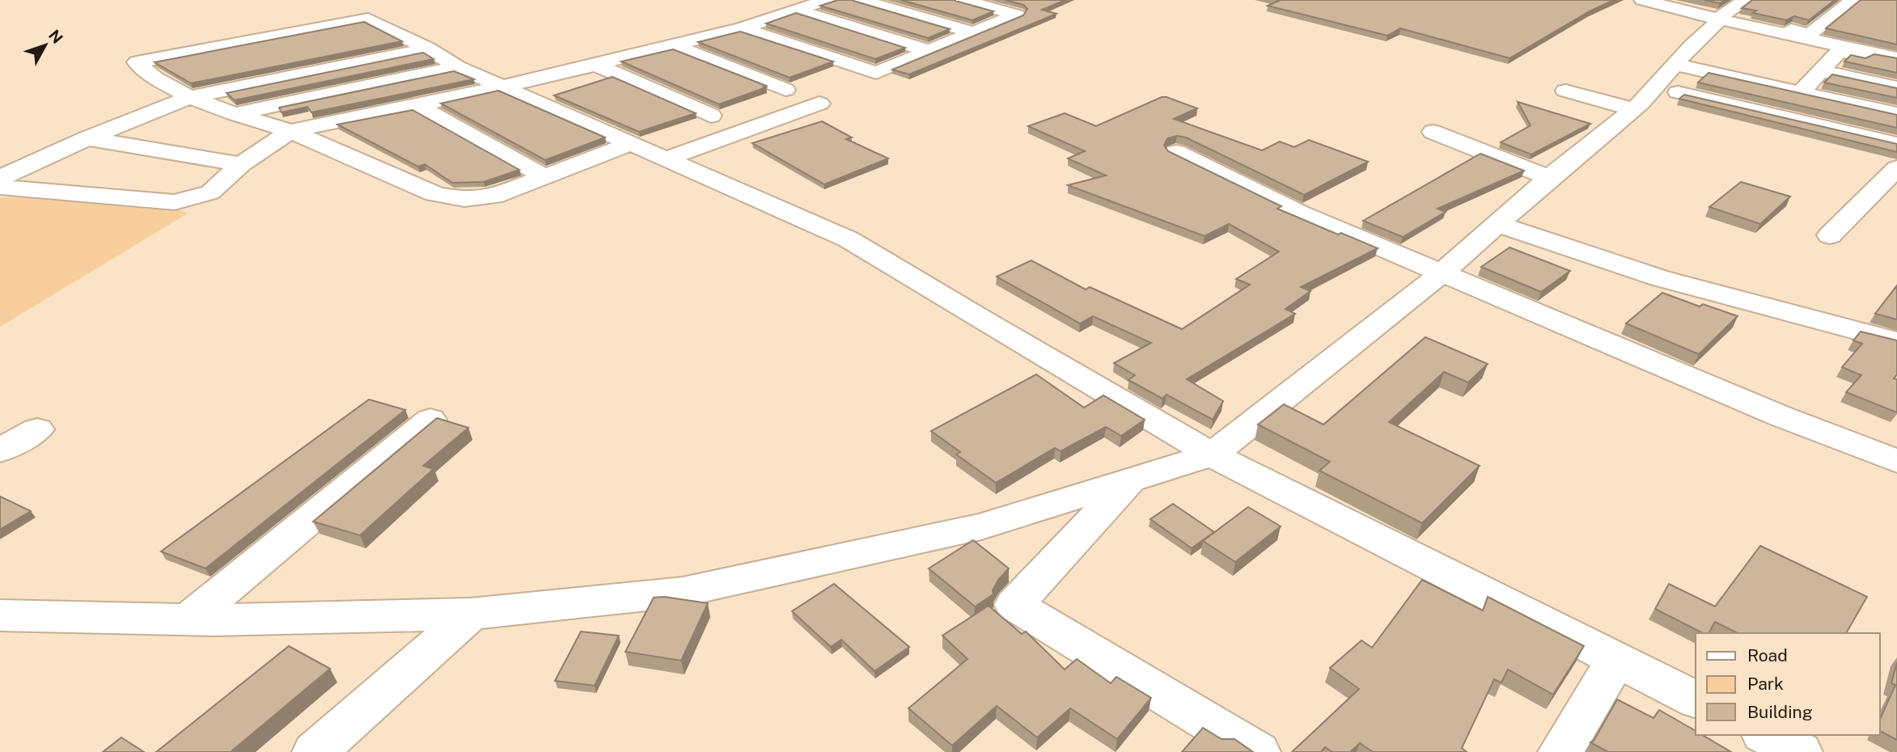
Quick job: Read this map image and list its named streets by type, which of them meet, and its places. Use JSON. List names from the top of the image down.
{
  "legend": ["Road", "Park", "Building"],
  "north": "top right"
}
